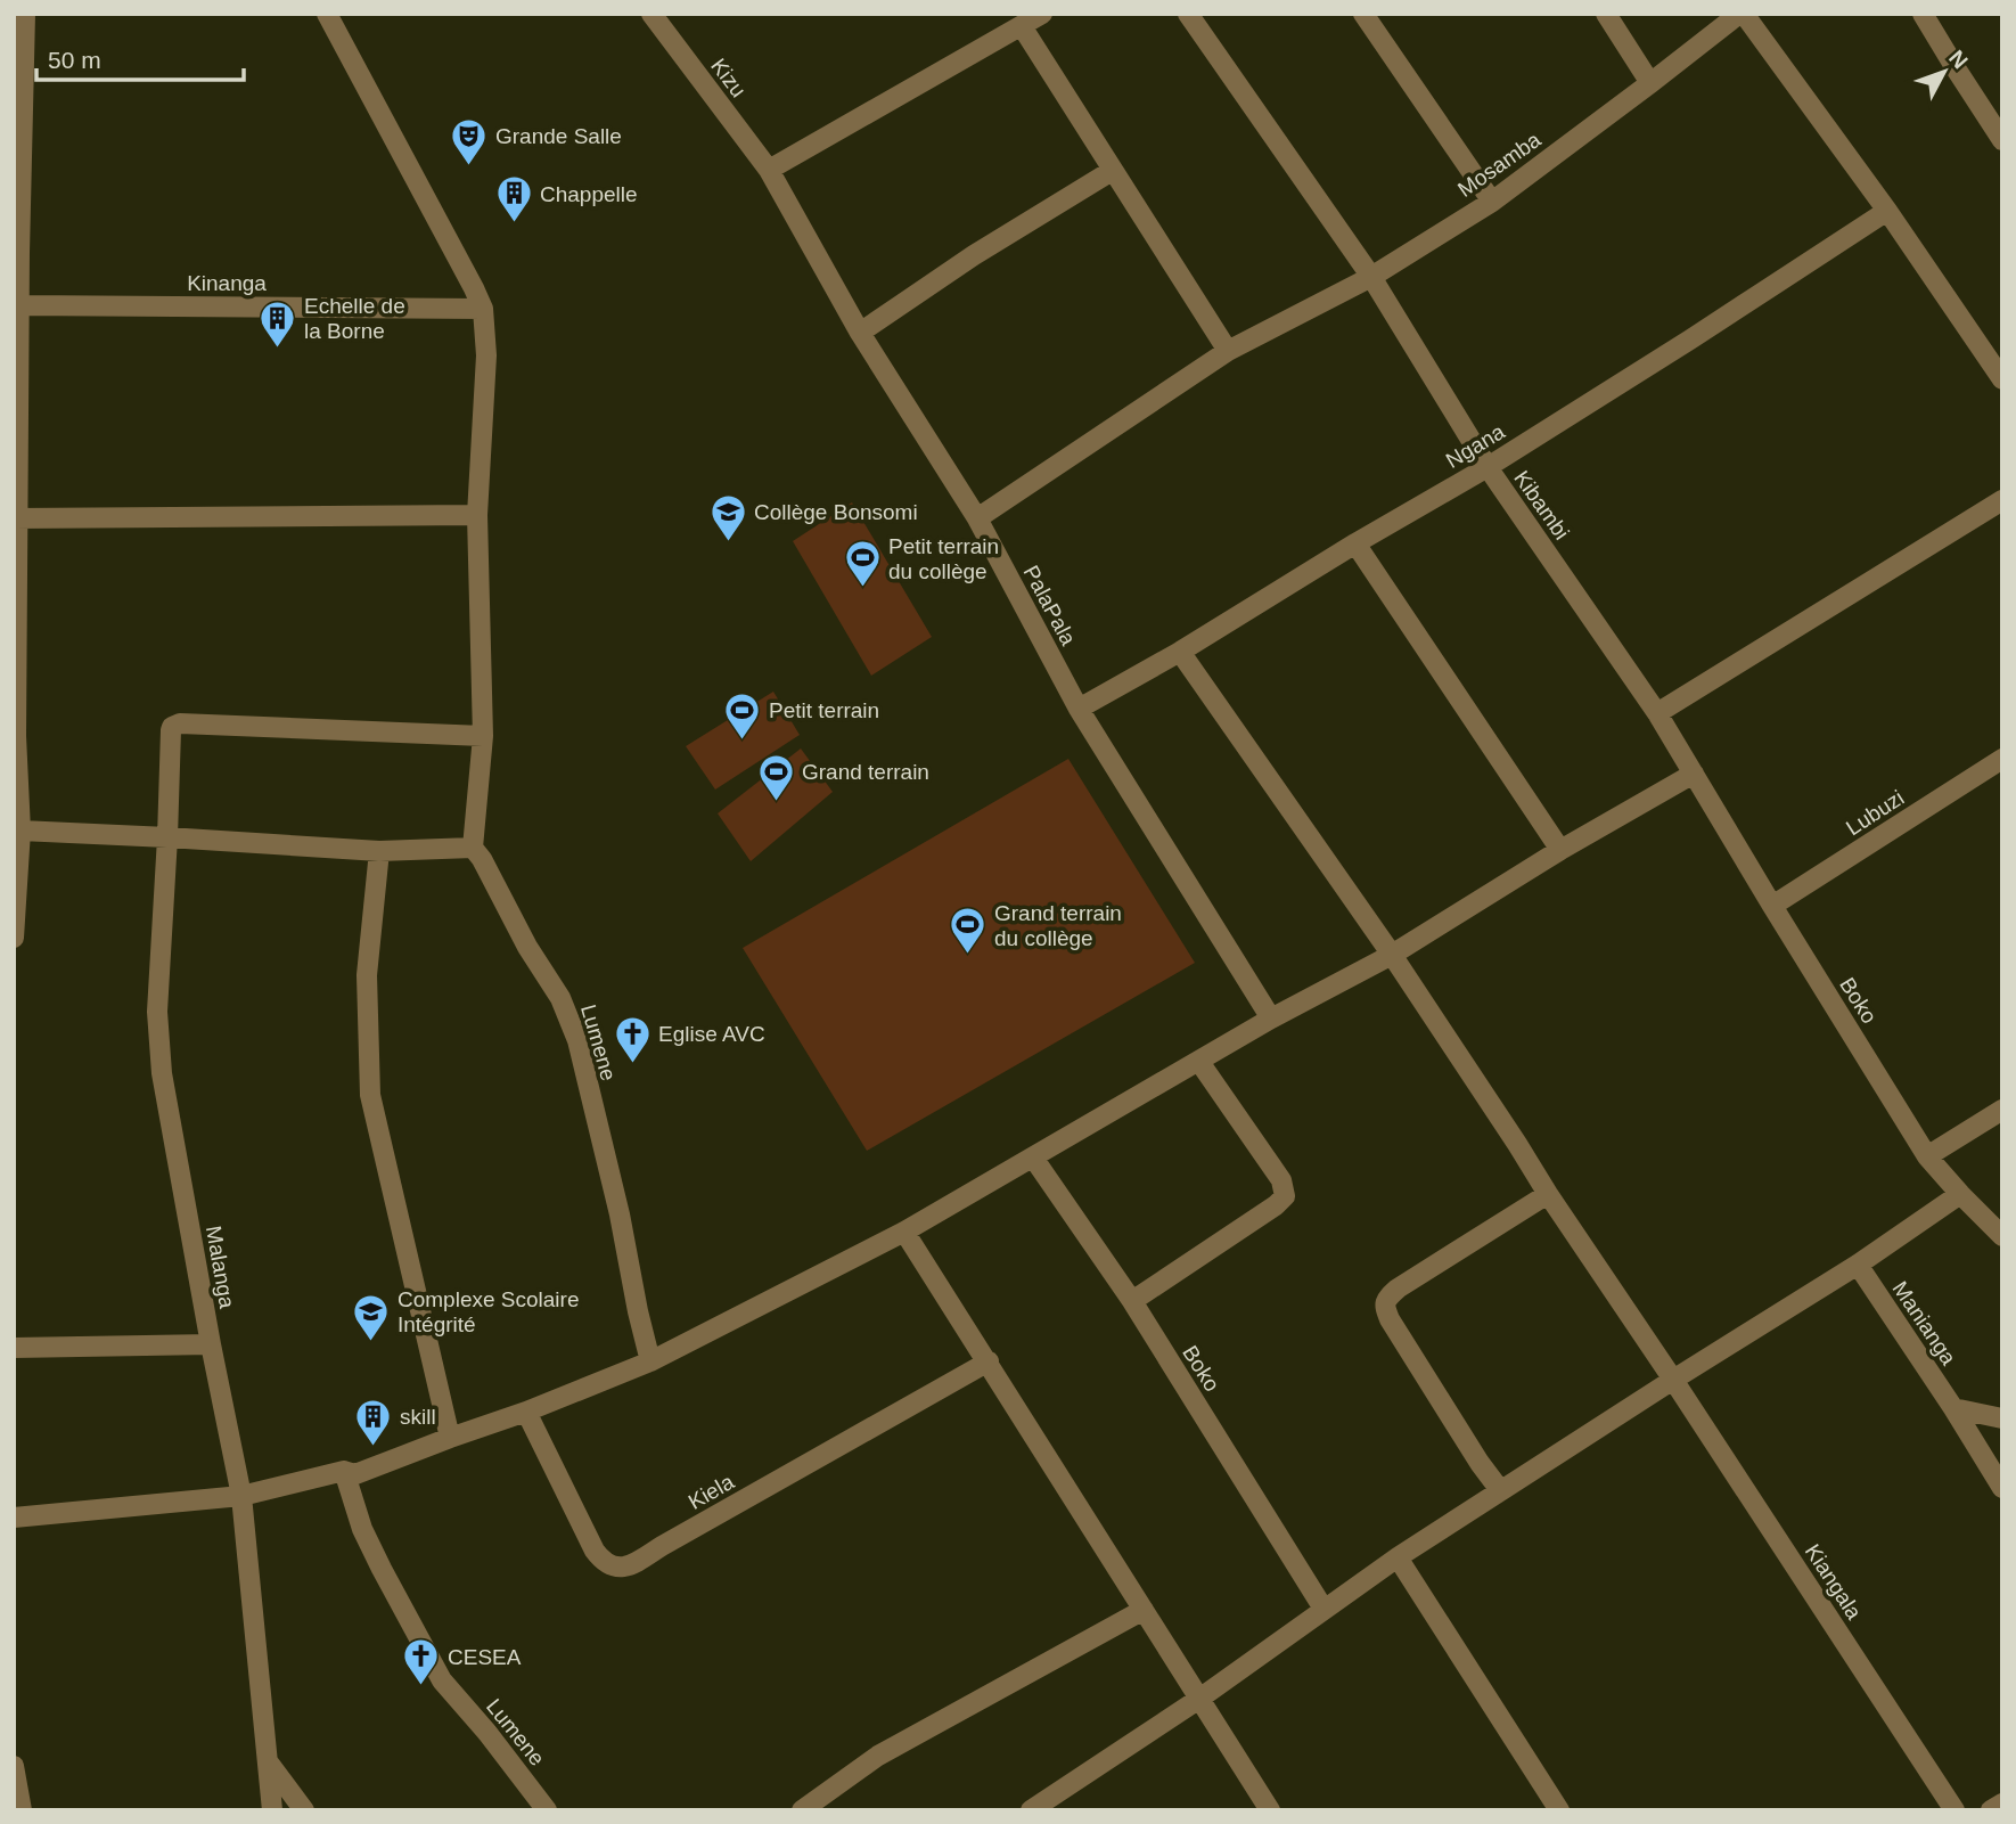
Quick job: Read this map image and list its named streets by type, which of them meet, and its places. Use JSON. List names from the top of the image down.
{
  "streets": {
    "street": [
      "Kizu",
      "Mosamba",
      "Kinanga",
      "Ngana",
      "Kibambi",
      "PalaPala",
      "Lubuzi",
      "Boko",
      "Lumene",
      "Malanga",
      "Manianga",
      "Kiela",
      "Kiangala"
    ]
  },
  "crossings": [
    ["Kizu", "PalaPala"],
    ["Mosamba", "Kibambi"],
    ["Mosamba", "PalaPala"],
    ["Ngana", "Kibambi"],
    ["Ngana", "PalaPala"],
    ["Kibambi", "Boko"],
    ["Lubuzi", "Boko"]
  ],
  "places": {
    "theatre": ["Grande Salle"],
    "building": ["Chappelle", "Echelle de la Borne", "skill"],
    "school or university": ["Collège Bonsomi", "Complexe Scolaire Intégrité"],
    "sports": [
      "Petit terrain du collège",
      "Petit terrain",
      "Grand terrain",
      "Grand terrain du collège"
    ],
    "church": ["Eglise AVC", "CESEA"]
  },
  "scale_bar": "50 m",
  "north": "top right"
}
